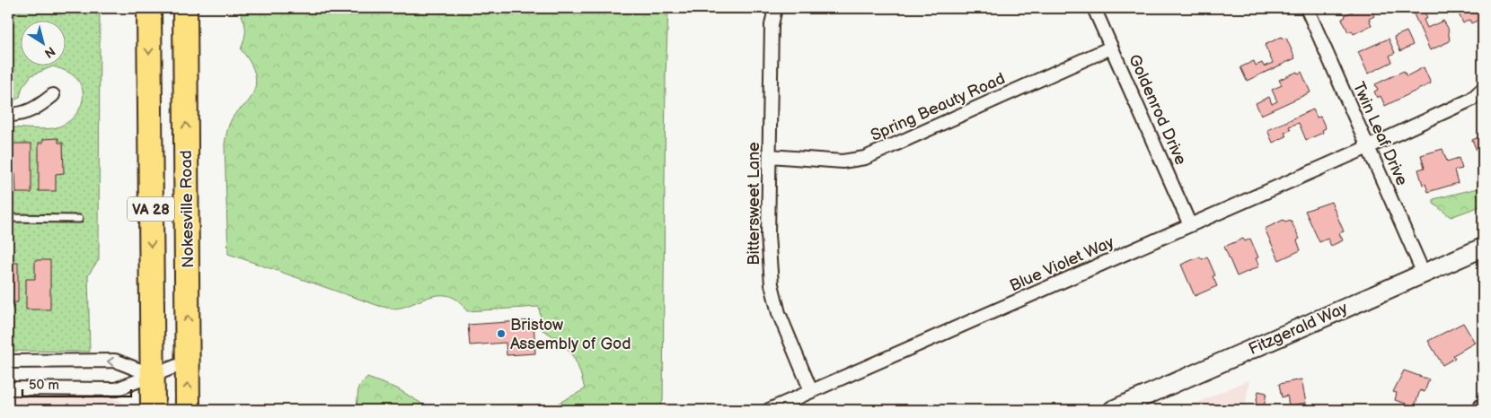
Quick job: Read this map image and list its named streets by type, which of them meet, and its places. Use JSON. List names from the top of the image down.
{
  "streets": {
    "highway": ["VA 28", "Nokesville Road"],
    "street": [
      "Spring Beauty Road",
      "Goldenrod Drive",
      "Twin Leaf Drive",
      "Bittersweet Lane",
      "Blue Violet Way",
      "Fitzgerald Way"
    ]
  },
  "crossings": [
    ["Spring Beauty Road", "Goldenrod Drive"],
    ["Spring Beauty Road", "Bittersweet Lane"],
    ["Goldenrod Drive", "Blue Violet Way"],
    ["Twin Leaf Drive", "Blue Violet Way"],
    ["Twin Leaf Drive", "Fitzgerald Way"],
    ["Bittersweet Lane", "Blue Violet Way"]
  ],
  "places": ["Bristow Assembly of God"],
  "scale_bar": "50 m",
  "north": "bottom right"
}
